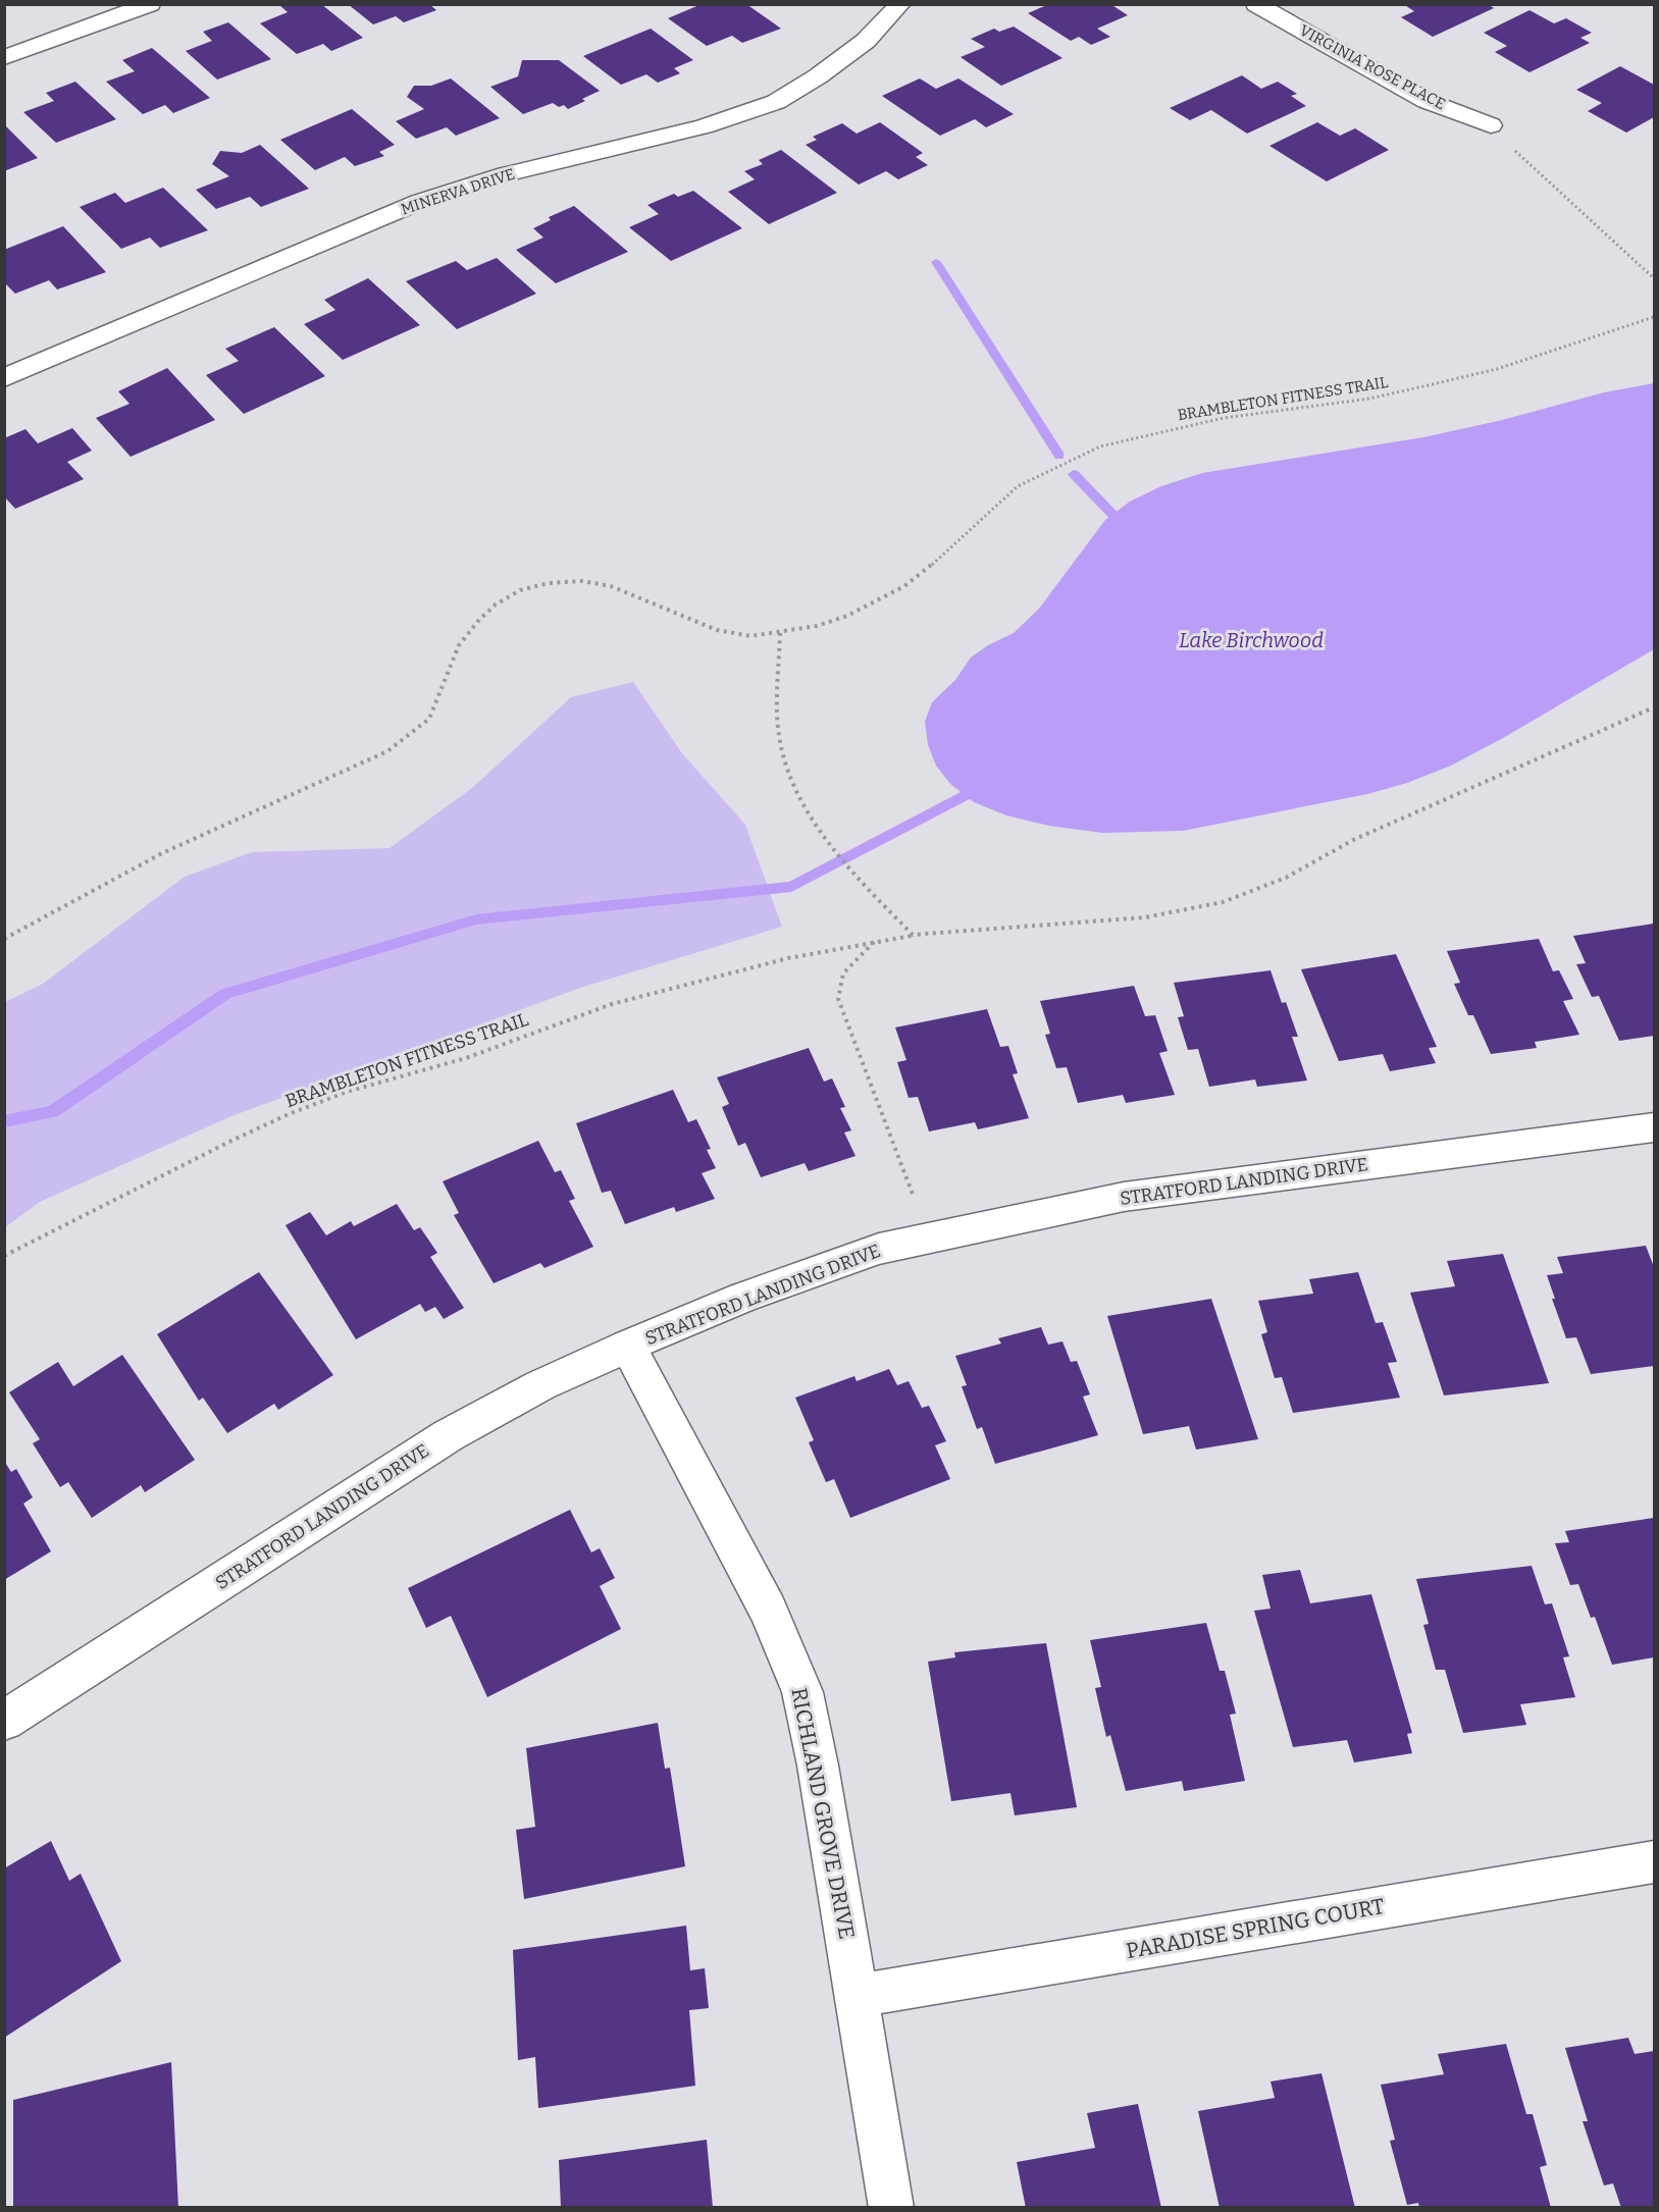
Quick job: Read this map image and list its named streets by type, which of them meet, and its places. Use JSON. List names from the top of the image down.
{
  "streets": {
    "street": [
      "VIRGINIA ROSE PLACE",
      "MINERVA DRIVE",
      "STRATFORD LANDING DRIVE",
      "RICHLAND GROVE DRIVE",
      "PARADISE SPRING COURT"
    ],
    "path": ["BRAMBLETON FITNESS TRAIL"]
  },
  "crossings": [
    ["STRATFORD LANDING DRIVE", "RICHLAND GROVE DRIVE"],
    ["RICHLAND GROVE DRIVE", "PARADISE SPRING COURT"]
  ],
  "water": ["Lake Birchwood"]
}
